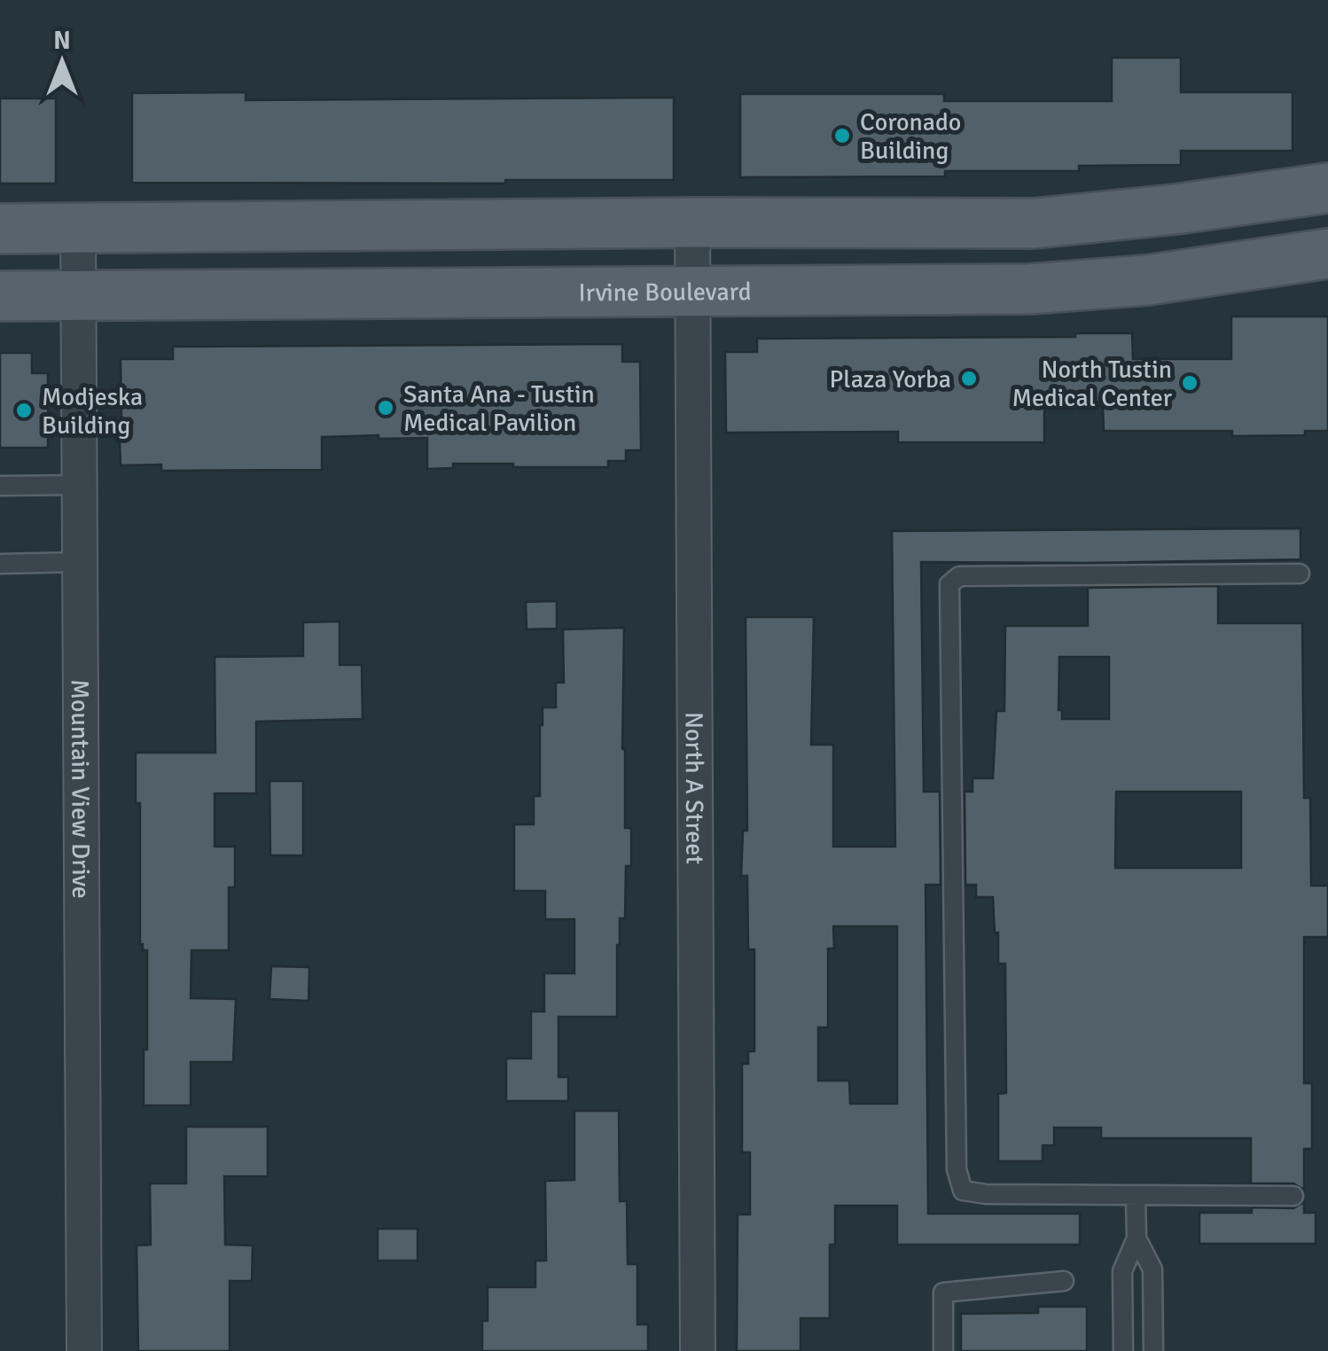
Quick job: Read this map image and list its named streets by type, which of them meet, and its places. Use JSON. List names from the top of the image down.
{
  "streets": {
    "main road": ["Irvine Boulevard"],
    "street": ["North A Street", "Mountain View Drive"]
  },
  "crossings": [
    ["Irvine Boulevard", "North A Street"],
    ["Irvine Boulevard", "Mountain View Drive"]
  ],
  "places": [
    "Coronado Building",
    "Plaza Yorba",
    "North Tustin Medical Center",
    "Santa Ana - Tustin Medical Pavilion",
    "Modjeska Building"
  ],
  "north": "top"
}
